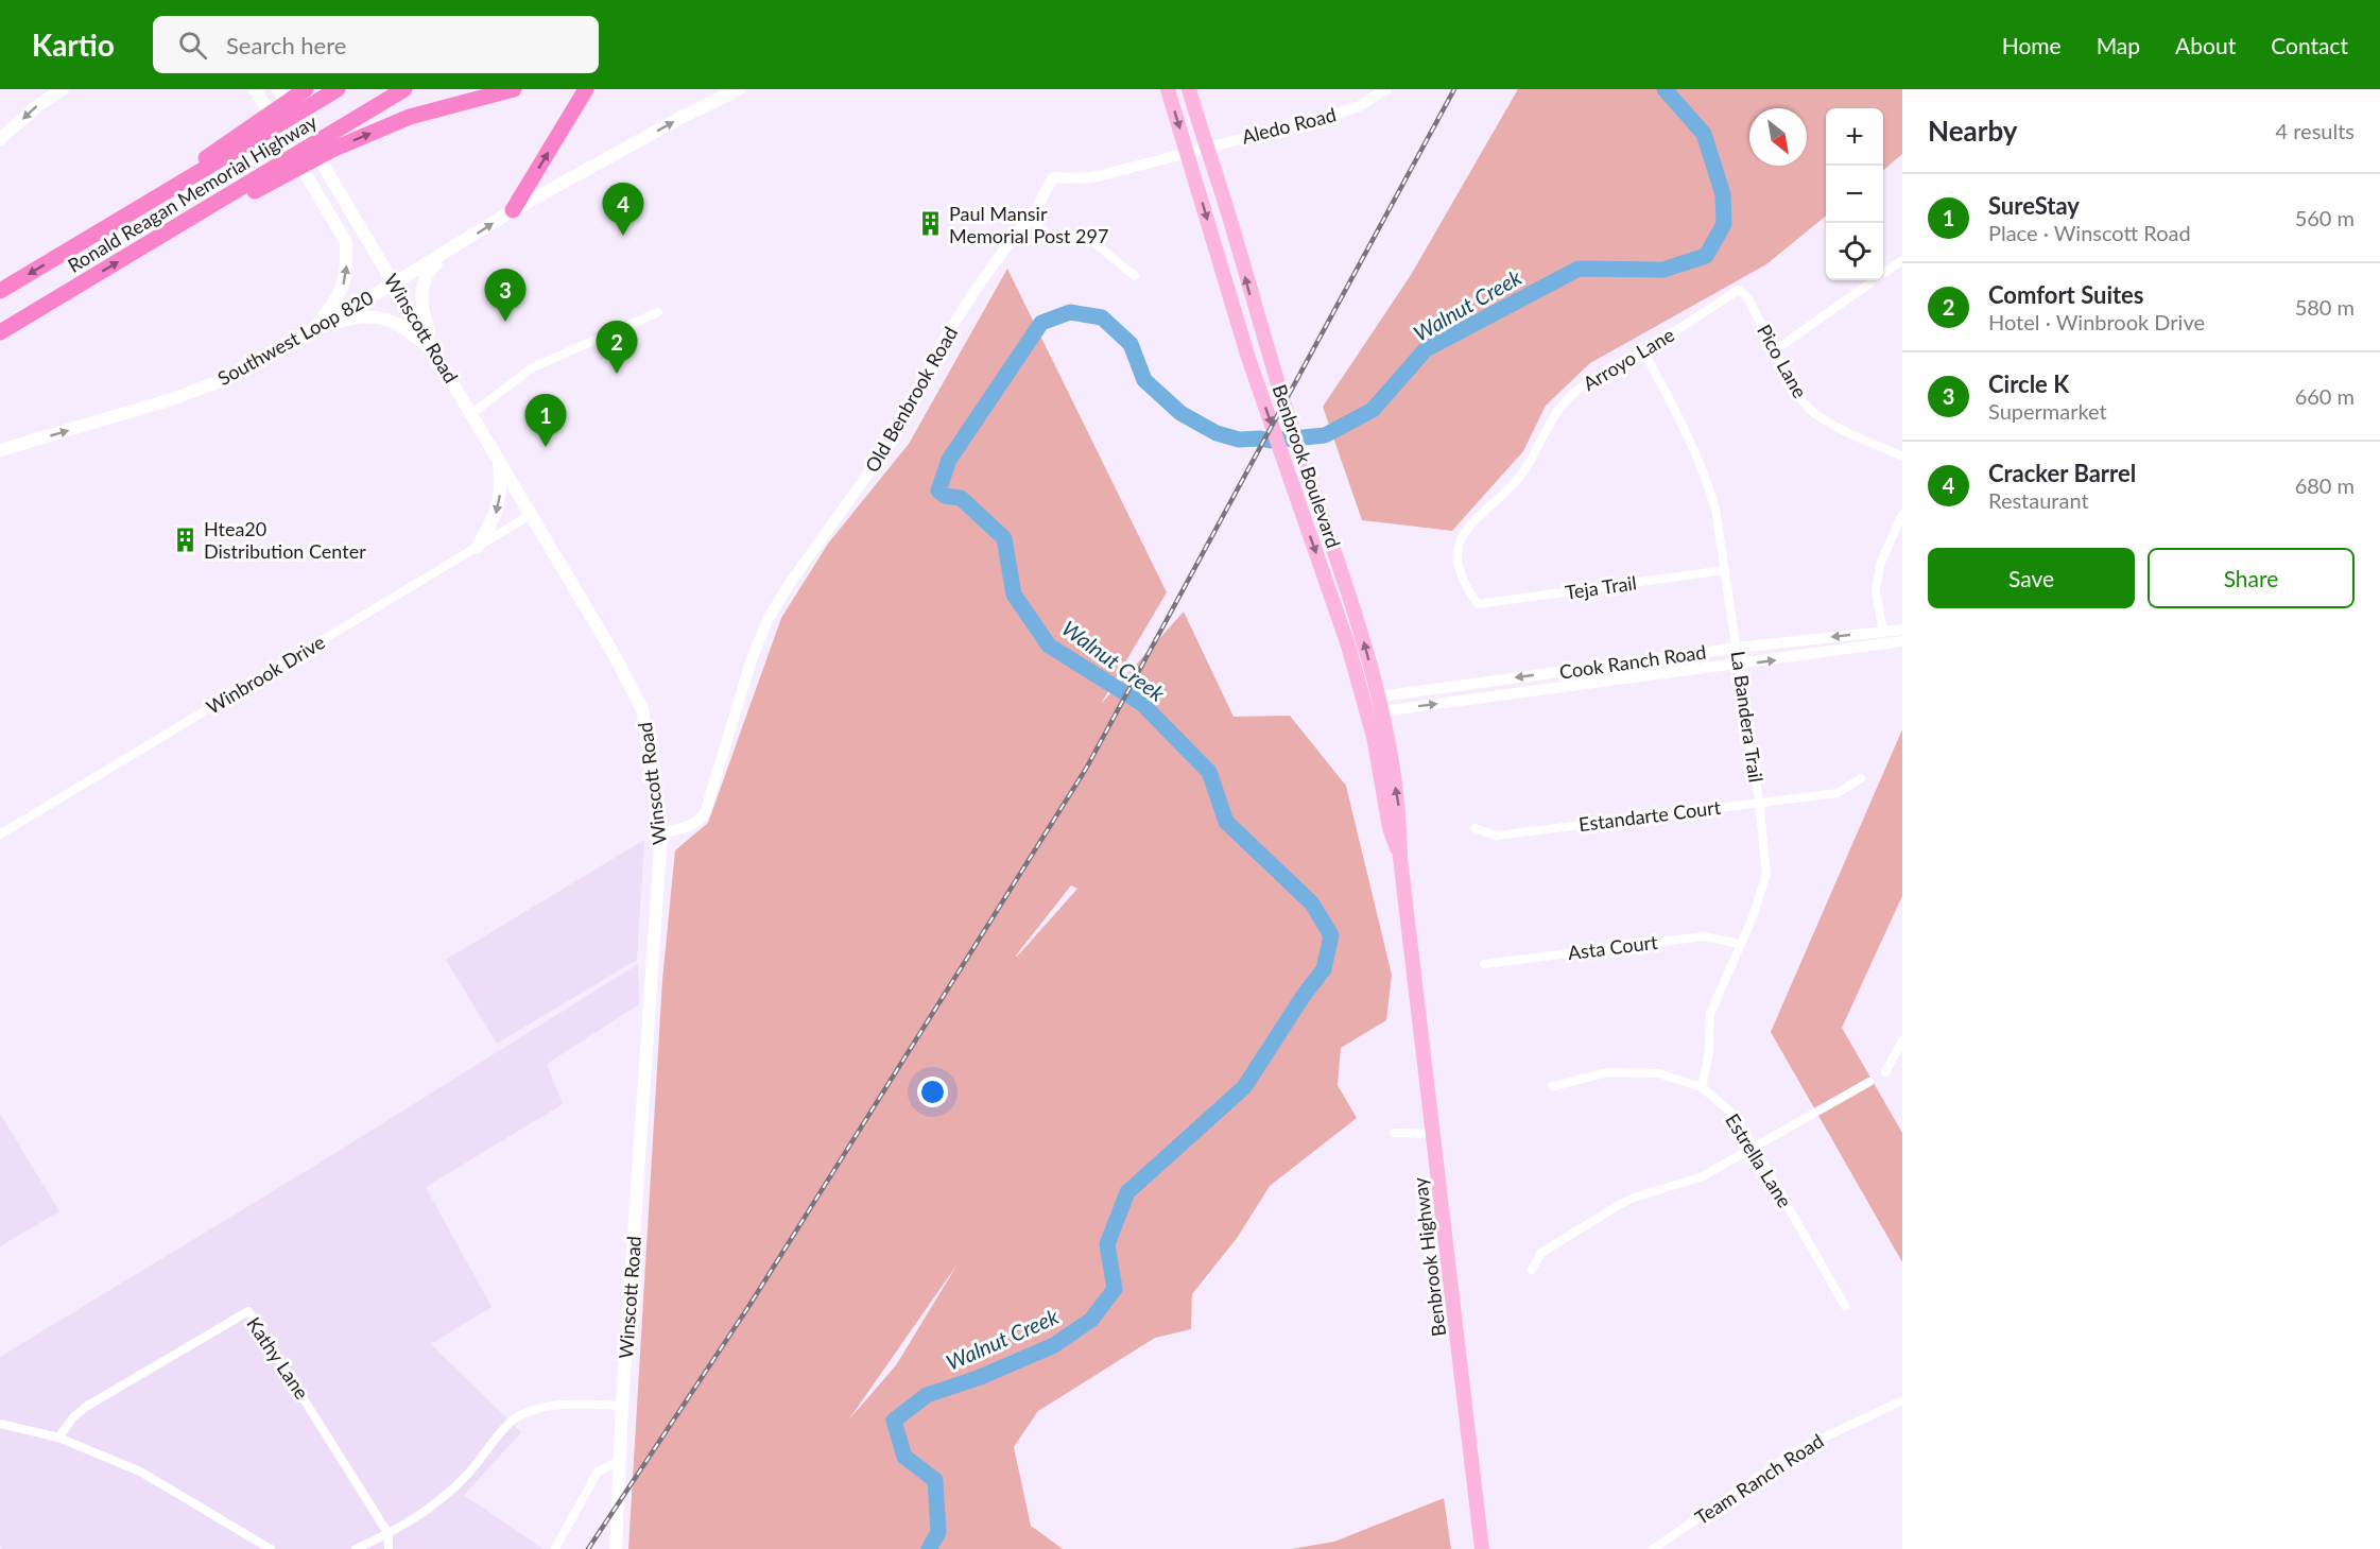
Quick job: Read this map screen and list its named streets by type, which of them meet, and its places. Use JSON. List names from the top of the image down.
{
  "streets": {
    "highway": ["Ronald Reagan Memorial Highway"],
    "main road": [
      "Winscott Road",
      "Southwest Loop 820",
      "Benbrook Boulevard",
      "Benbrook Highway"
    ],
    "street": [
      "Aledo Road",
      "Arroyo Lane",
      "Pico Lane",
      "Old Benbrook Road",
      "Teja Trail",
      "Cook Ranch Road",
      "Winbrook Drive",
      "La Bandera Trail",
      "Estandarte Court",
      "Asta Court",
      "Estrella Lane",
      "Kathy Lane",
      "Team Ranch Road"
    ]
  },
  "crossings": [
    ["Aledo Road", "Old Benbrook Road"],
    ["Aledo Road", "Benbrook Boulevard"],
    ["Winscott Road", "Southwest Loop 820"],
    ["Winscott Road", "Old Benbrook Road"],
    ["Winscott Road", "Winbrook Drive"],
    ["Arroyo Lane", "Pico Lane"],
    ["Arroyo Lane", "Teja Trail"],
    ["Arroyo Lane", "La Bandera Trail"],
    ["Old Benbrook Road", "Benbrook Boulevard"],
    ["Benbrook Boulevard", "Cook Ranch Road"],
    ["Benbrook Boulevard", "Benbrook Highway"],
    ["Teja Trail", "La Bandera Trail"],
    ["Cook Ranch Road", "La Bandera Trail"],
    ["La Bandera Trail", "Estandarte Court"],
    ["La Bandera Trail", "Asta Court"],
    ["La Bandera Trail", "Estrella Lane"]
  ],
  "one_way": ["Southwest Loop 820"],
  "water": ["Walnut Creek"],
  "places": {
    "building": ["Paul Mansir Memorial Post 297", "Htea20 Distribution Center"]
  },
  "north": "bottom right",
  "page": {
    "header": "Kartio",
    "search": "Search here",
    "nav": [
      "Home",
      "Map",
      "About",
      "Contact"
    ],
    "heading": ["Nearby", "4 results"],
    "map_buttons": ["+", "−"],
    "list": [
      {
        "mark": "1",
        "name": "SureStay",
        "note": "Place · Winscott Road",
        "value": "560 m"
      },
      {
        "mark": "2",
        "name": "Comfort Suites",
        "note": "Hotel · Winbrook Drive",
        "value": "580 m"
      },
      {
        "mark": "3",
        "name": "Circle K",
        "note": "Supermarket",
        "value": "660 m"
      },
      {
        "mark": "4",
        "name": "Cracker Barrel",
        "note": "Restaurant",
        "value": "680 m"
      }
    ],
    "pins": [
      "4",
      "3",
      "2",
      "1"
    ],
    "buttons": ["Save", "Share"]
  }
}
